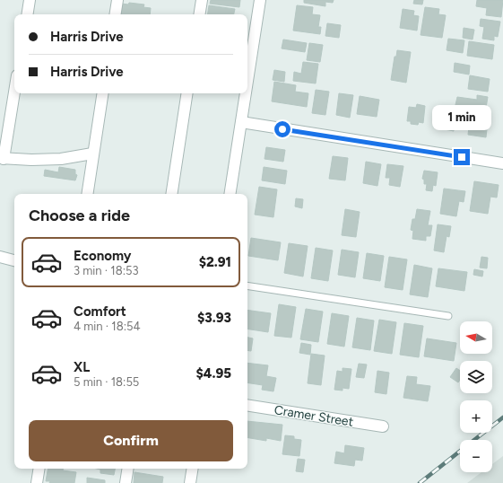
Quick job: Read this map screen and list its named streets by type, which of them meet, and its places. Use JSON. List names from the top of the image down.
{
  "streets": {
    "street": ["Cramer Street"]
  },
  "north": "left",
  "page": {
    "banner": ["Harris Drive", "Harris Drive"],
    "bubble": "1 min",
    "heading": "Choose a ride",
    "list": [
      {
        "name": "Economy",
        "note": "3 min · 18:53",
        "value": "$2.91"
      },
      {
        "name": "Comfort",
        "note": "4 min · 18:54",
        "value": "$3.93"
      },
      {
        "name": "XL",
        "note": "5 min · 18:55",
        "value": "$4.95"
      }
    ],
    "map_buttons": ["+", "−"],
    "buttons": "Confirm"
  }
}
